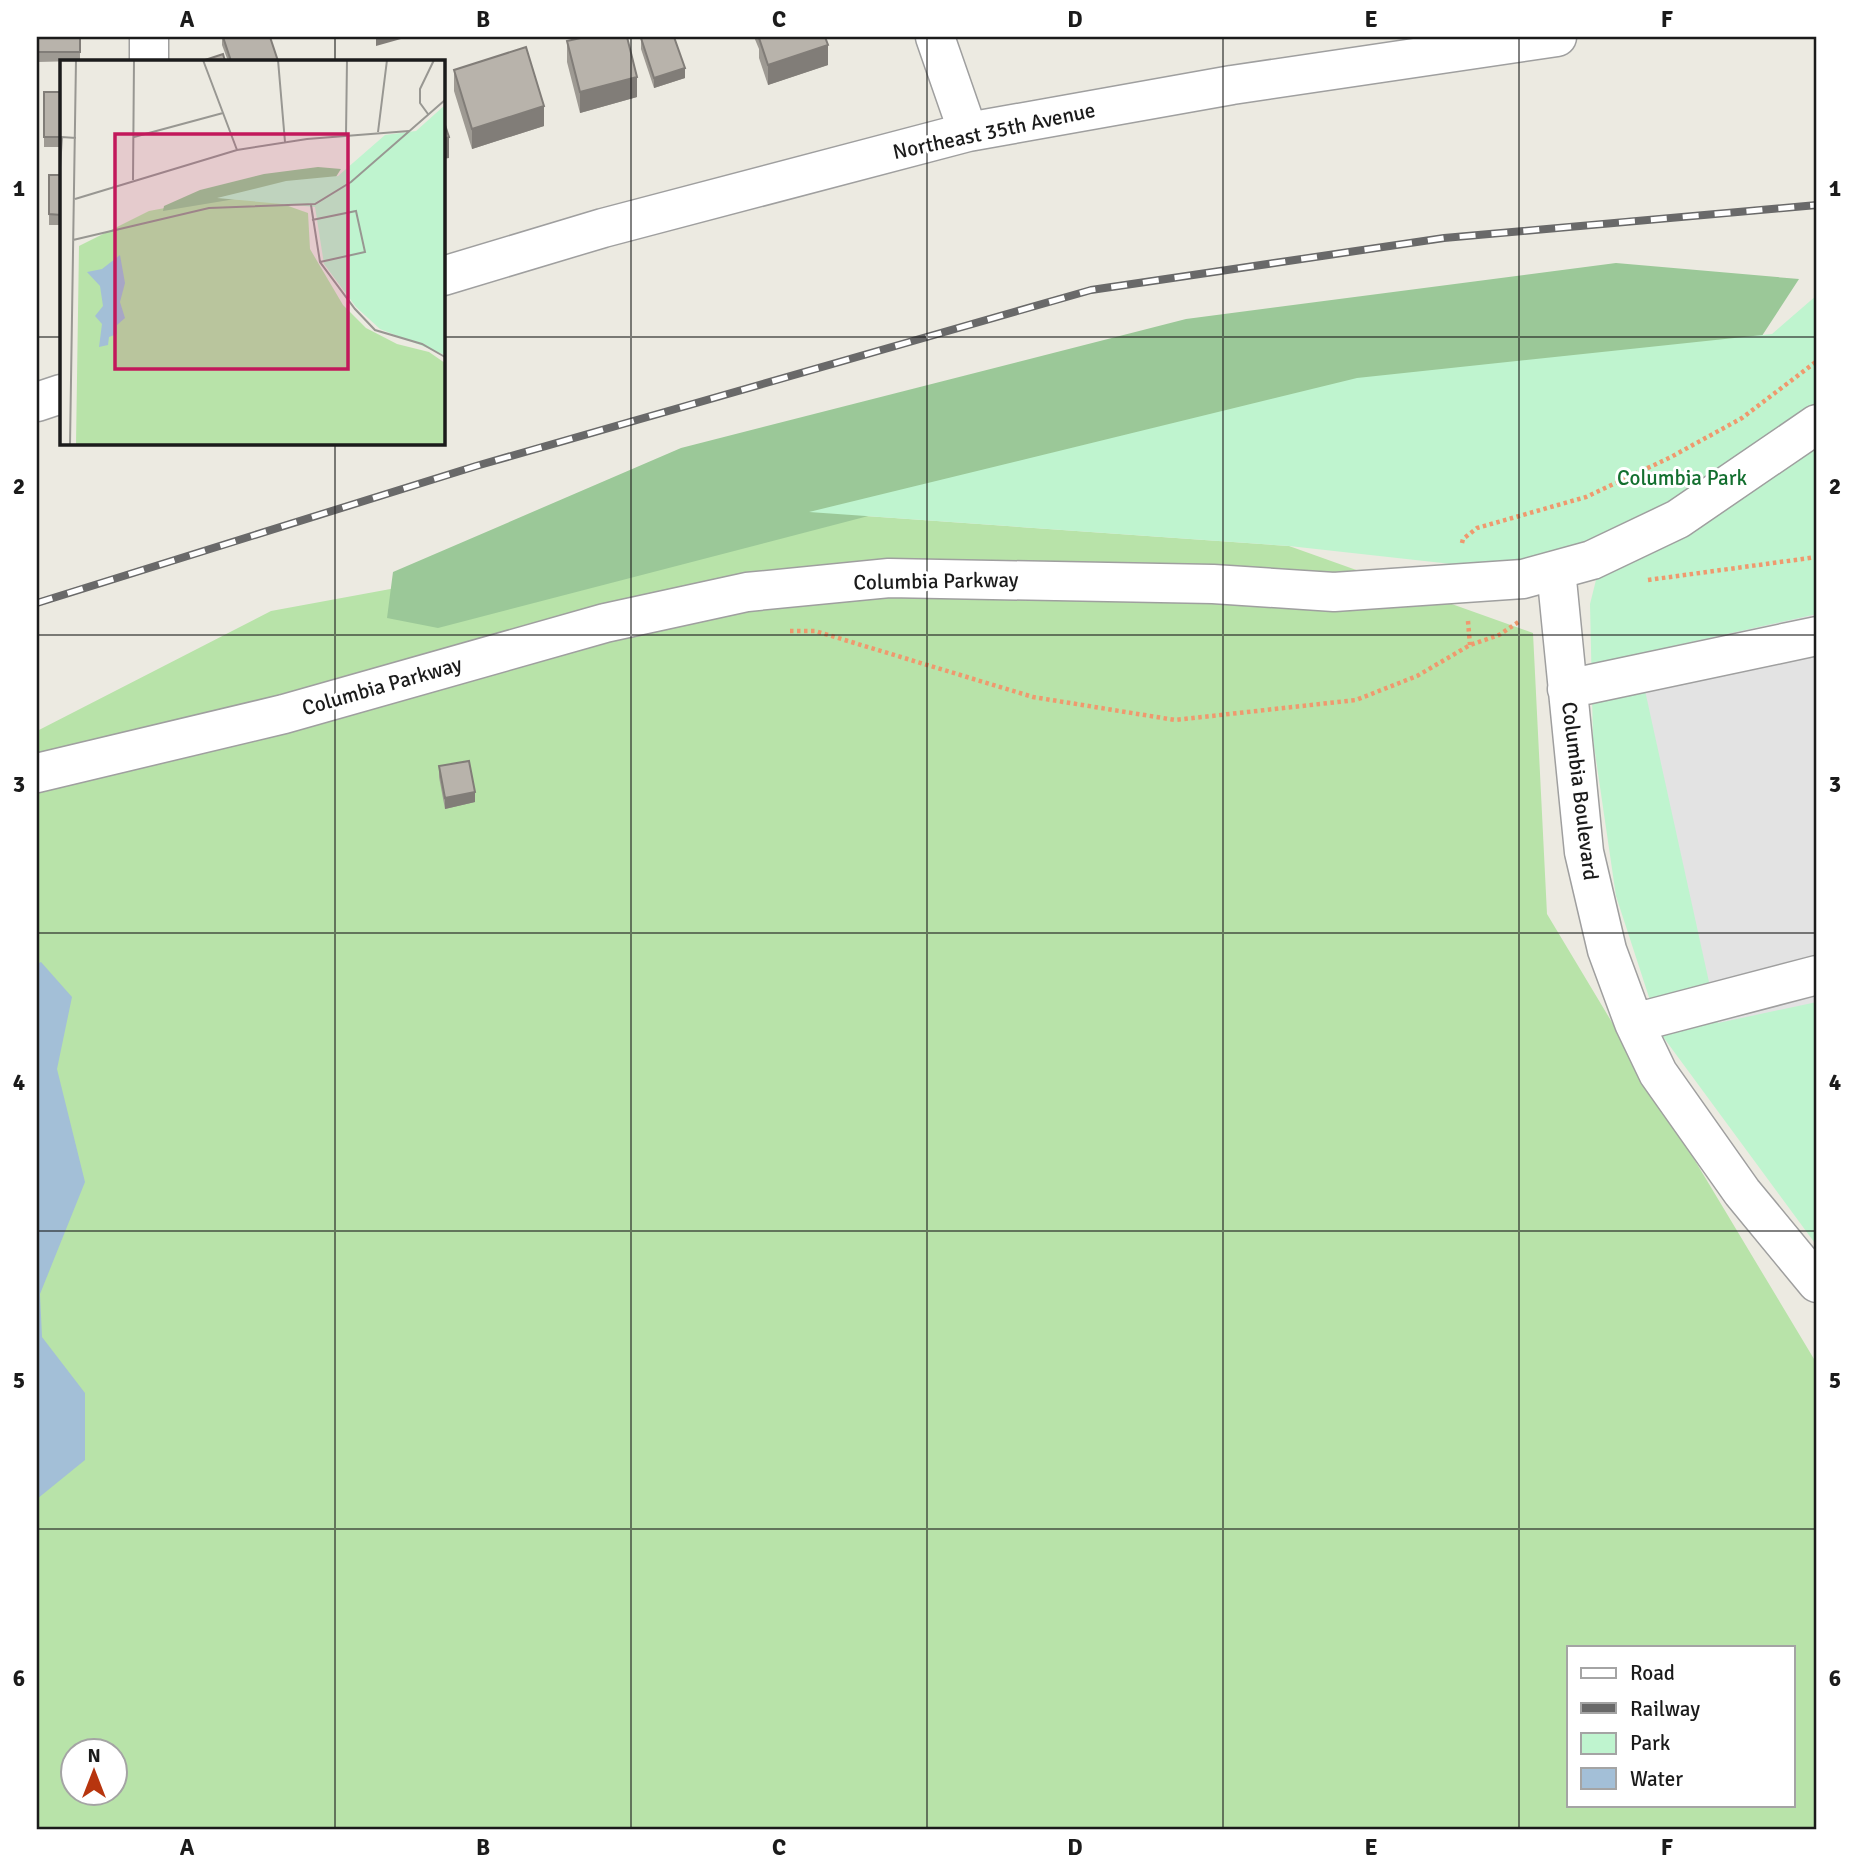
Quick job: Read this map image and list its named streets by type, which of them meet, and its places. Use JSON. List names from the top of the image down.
{
  "streets": {
    "street": ["Northeast 35th Avenue", "Columbia Parkway", "Columbia Boulevard"]
  },
  "crossings": [
    ["Columbia Parkway", "Columbia Boulevard"]
  ],
  "parks": ["Columbia Park"],
  "legend": [
    "Road",
    "Railway",
    "Park",
    "Water"
  ],
  "north": "top",
  "grid": {
    "columns": [
      "A",
      "B",
      "C",
      "D",
      "E",
      "F"
    ],
    "rows": [
      "1",
      "2",
      "3",
      "4",
      "5",
      "6"
    ]
  }
}
